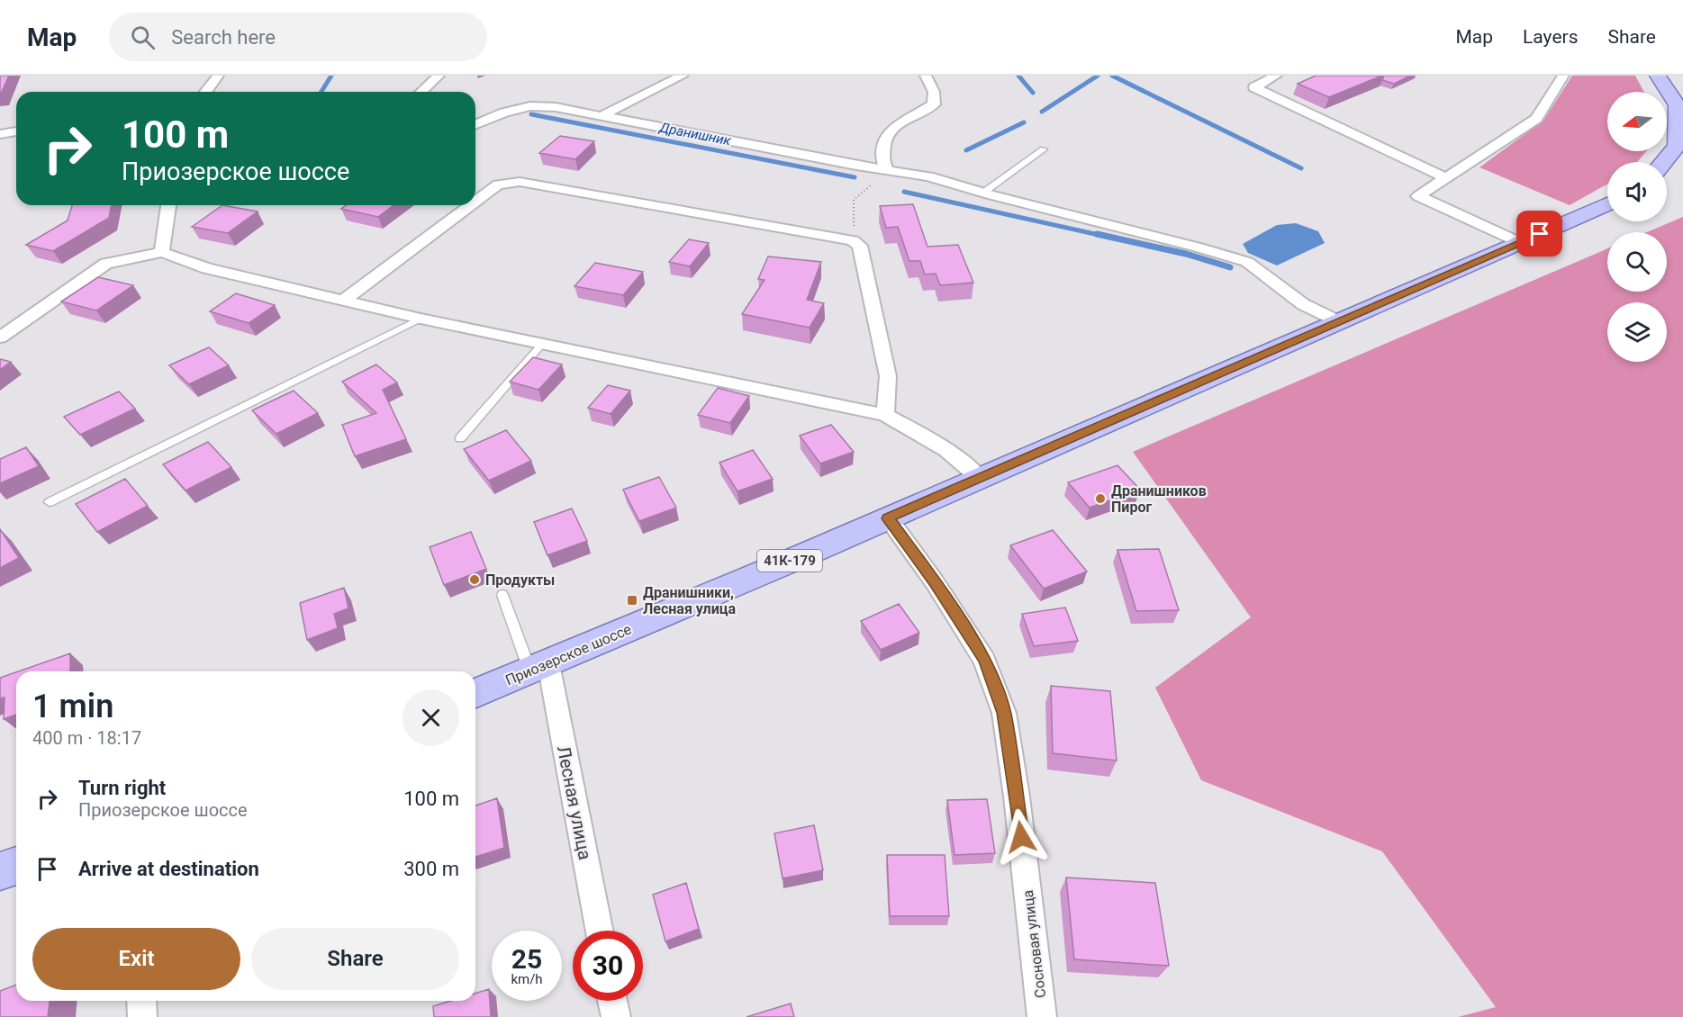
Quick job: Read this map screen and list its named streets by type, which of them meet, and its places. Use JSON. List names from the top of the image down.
{
  "streets": {
    "main road": ["41К-179", "Приозерское шоссе"],
    "street": ["Лесная улица", "Сосновая улица"]
  },
  "crossings": [
    ["Приозерское шоссе", "Лесная улица"],
    ["Приозерское шоссе", "Сосновая улица"]
  ],
  "water": ["Дранишник"],
  "places": {
    "other": ["Дранишников Пирог", "Продукты"],
    "transit": ["Дранишники, Лесная улица"]
  },
  "north": "left",
  "page": {
    "header": "Map",
    "search": "Search here",
    "nav": ["Map", "Layers", "Share"],
    "turn": ["100 m", "Приозерское шоссе"],
    "heading": ["1 min", "400 m · 18:17"],
    "list": [
      {
        "name": "Turn right",
        "note": "Приозерское шоссе",
        "value": "100 m"
      },
      {
        "name": "Arrive at destination",
        "value": "300 m"
      }
    ],
    "buttons": ["Exit", "Share"],
    "speed": "25 km/h",
    "limit": "30"
  }
}
